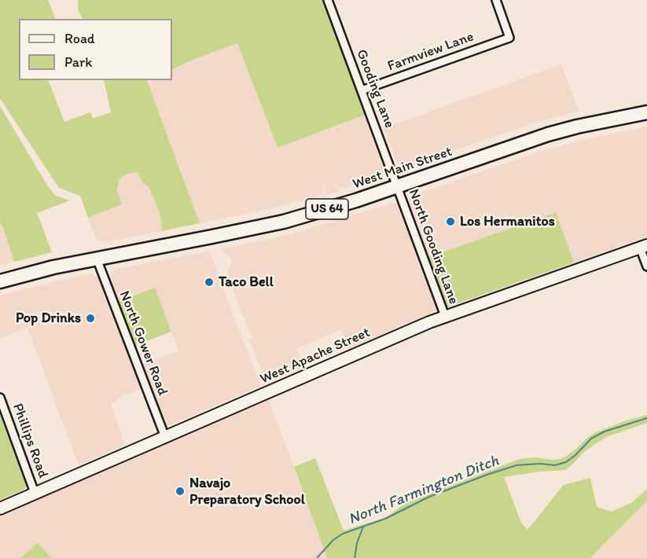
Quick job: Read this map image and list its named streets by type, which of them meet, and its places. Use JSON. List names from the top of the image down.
{
  "streets": {
    "highway": ["West Main Street", "US 64"],
    "main road": ["West Apache Street"],
    "street": [
      "Farmview Lane",
      "Gooding Lane",
      "North Gooding Lane",
      "North Gower Road",
      "Phillips Road"
    ]
  },
  "crossings": [
    ["Farmview Lane", "Gooding Lane"],
    ["Gooding Lane", "West Main Street"],
    ["Gooding Lane", "North Gooding Lane"],
    ["West Main Street", "North Gooding Lane"],
    ["West Main Street", "North Gower Road"],
    ["North Gooding Lane", "West Apache Street"],
    ["North Gower Road", "West Apache Street"],
    ["West Apache Street", "Phillips Road"]
  ],
  "water": ["North Farmington Ditch"],
  "places": [
    "Los Hermanitos",
    "Taco Bell",
    "Pop Drinks",
    "Navajo Preparatory School"
  ],
  "legend": ["Road", "Park"]
}
